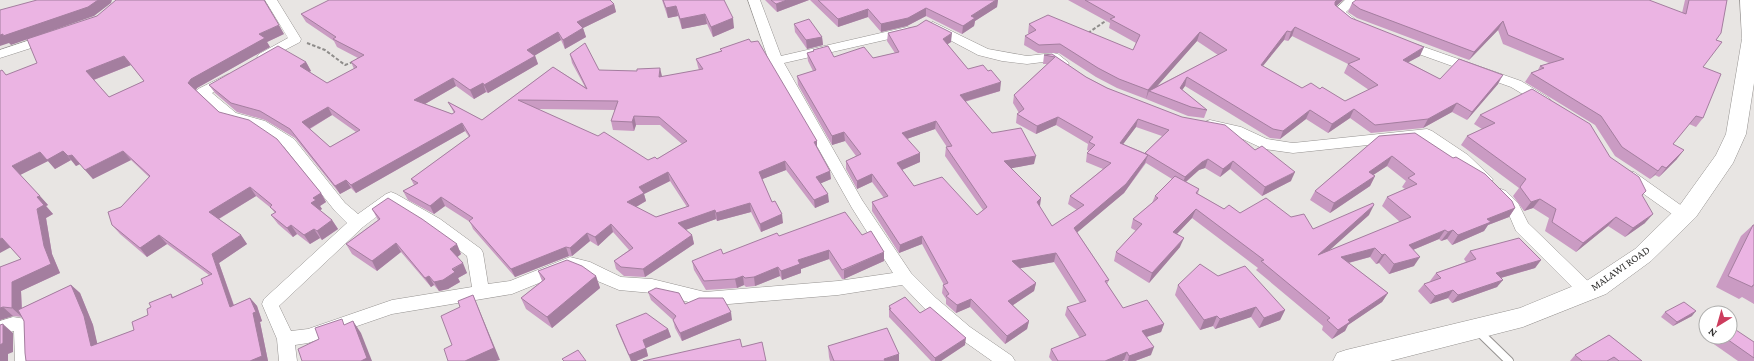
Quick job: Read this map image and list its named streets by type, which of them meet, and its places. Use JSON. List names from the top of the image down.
{
  "streets": {
    "main road": ["MALAWI ROAD"]
  },
  "north": "bottom left"
}
